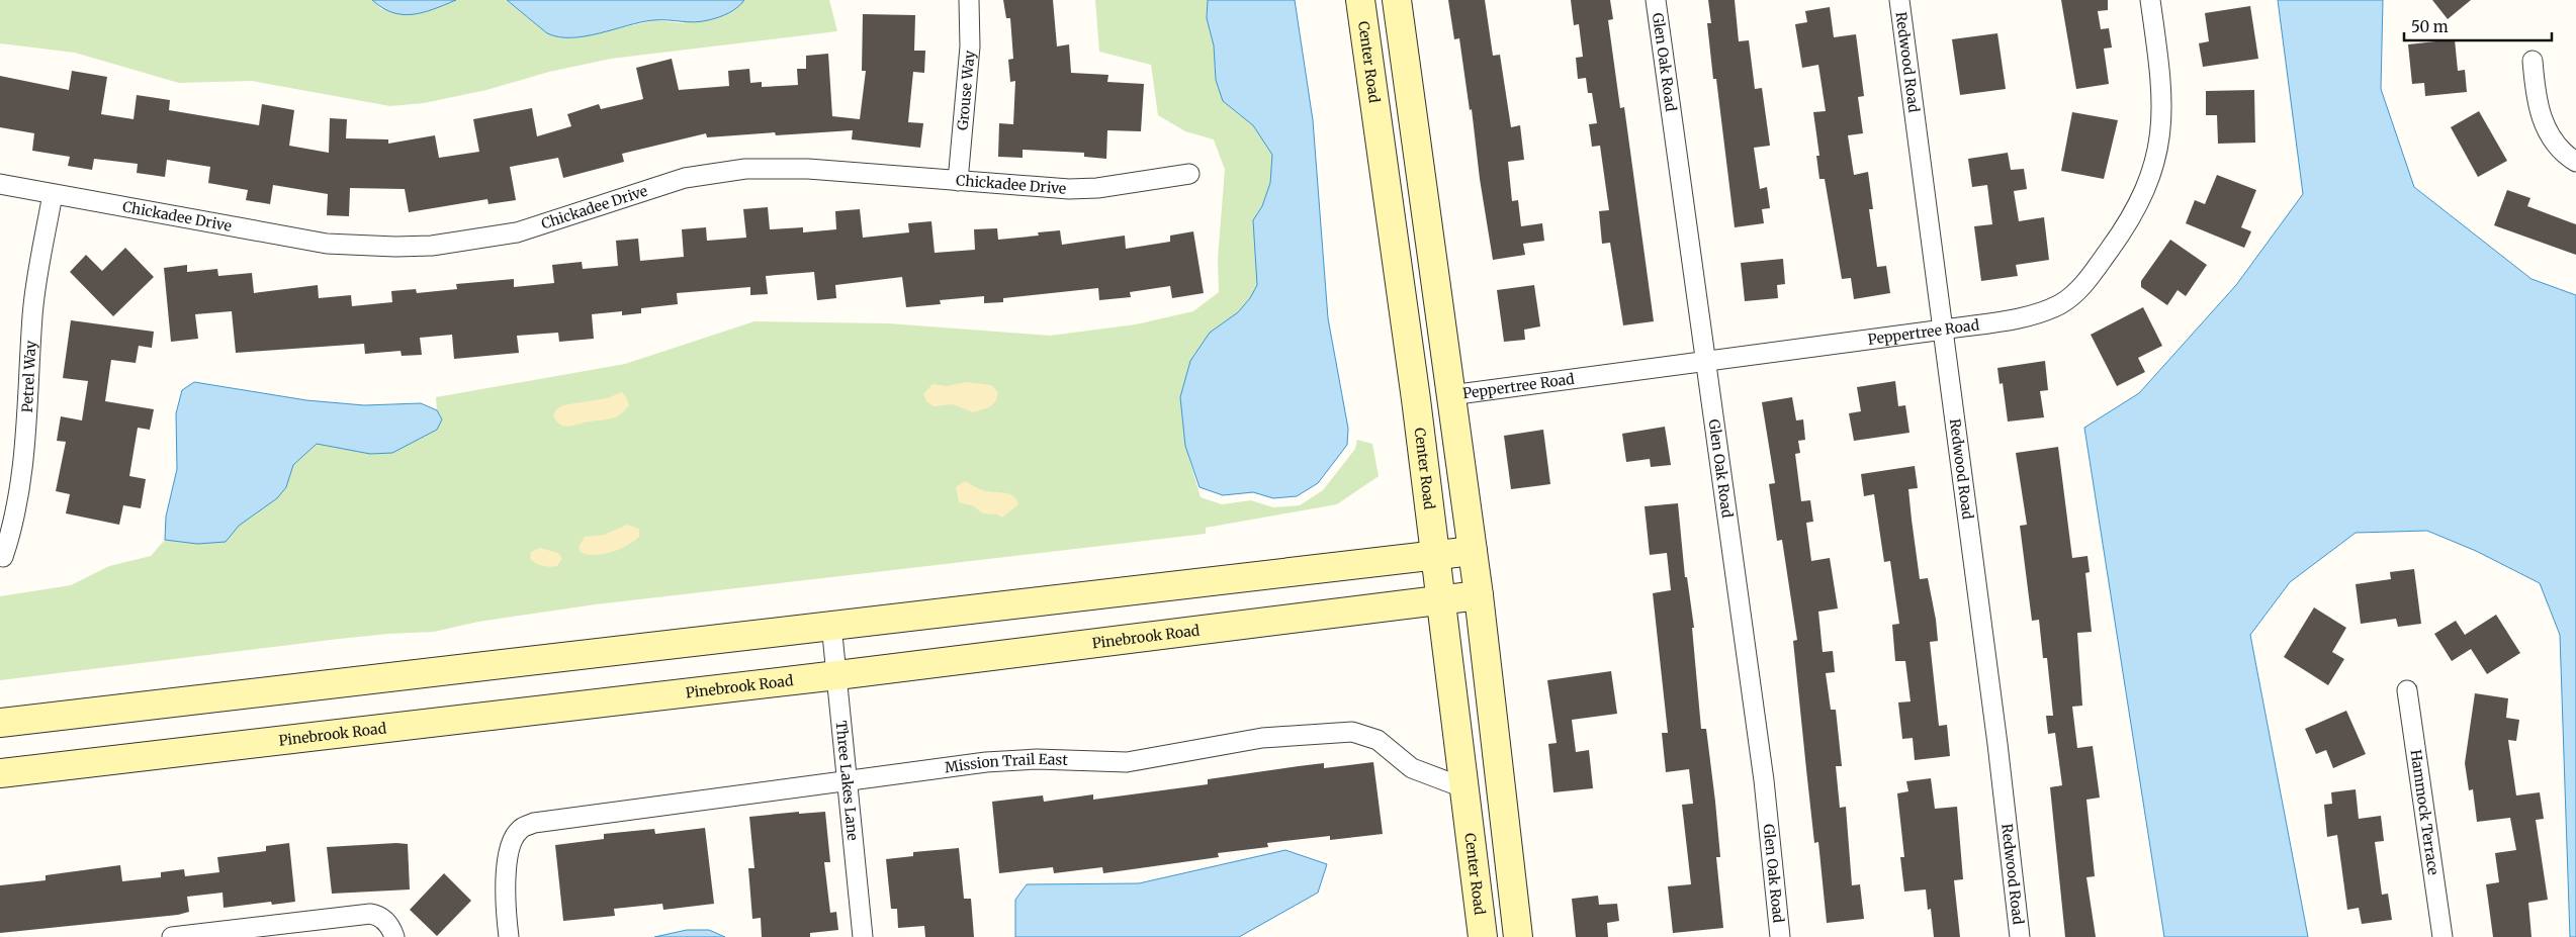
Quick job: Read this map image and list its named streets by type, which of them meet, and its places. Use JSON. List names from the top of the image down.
{
  "streets": {
    "street": [
      "Center Road",
      "Glen Oak Road",
      "Redwood Road",
      "Grouse Way",
      "Chickadee Drive",
      "Peppertree Road",
      "Petrel Way",
      "Pinebrook Road",
      "Mission Trail East",
      "Three Lakes Lane",
      "Hammock Terrace"
    ]
  },
  "crossings": [
    ["Center Road", "Pinebrook Road"],
    ["Center Road", "Mission Trail East"],
    ["Glen Oak Road", "Peppertree Road"],
    ["Redwood Road", "Peppertree Road"],
    ["Grouse Way", "Chickadee Drive"],
    ["Chickadee Drive", "Petrel Way"],
    ["Pinebrook Road", "Three Lakes Lane"],
    ["Mission Trail East", "Three Lakes Lane"]
  ],
  "scale_bar": "50 m"
}
